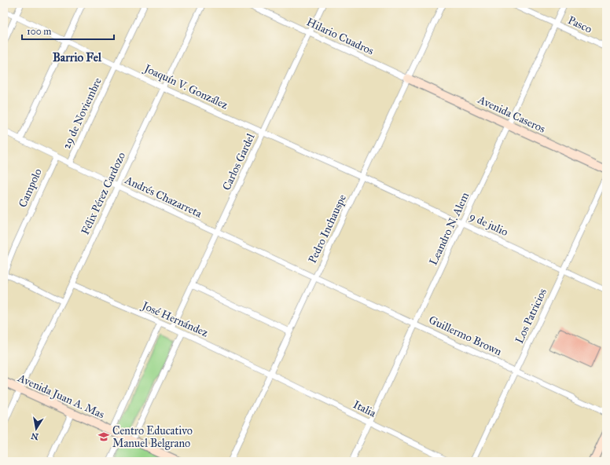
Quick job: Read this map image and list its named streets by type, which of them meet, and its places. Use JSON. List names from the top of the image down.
{
  "streets": {
    "main road": ["Avenida Caseros", "Avenida Juan A. Mas"],
    "street": [
      "Pasco",
      "Hilario Cuadros",
      "Joaquín V. González",
      "29 de Noviembre",
      "Carlos Gardel",
      "Campolo",
      "Félix Pérez Cardozo",
      "Andrés Chazarreta",
      "9 de julio",
      "Pedro Inchauspe",
      "Leandro N. Alem",
      "Los Patricios",
      "José Hernández",
      "Guillermo Brown",
      "Italia"
    ]
  },
  "crossings": [
    ["Pasco", "Leandro N. Alem"],
    ["Hilario Cuadros", "Avenida Caseros"],
    ["Hilario Cuadros", "Carlos Gardel"],
    ["Hilario Cuadros", "Pedro Inchauspe"],
    ["Joaquín V. González", "29 de Noviembre"],
    ["Joaquín V. González", "Carlos Gardel"],
    ["Joaquín V. González", "Félix Pérez Cardozo"],
    ["Joaquín V. González", "9 de julio"],
    ["Joaquín V. González", "Pedro Inchauspe"],
    ["29 de Noviembre", "Andrés Chazarreta"],
    ["Avenida Caseros", "Pedro Inchauspe"],
    ["Avenida Caseros", "Leandro N. Alem"],
    ["Carlos Gardel", "Andrés Chazarreta"],
    ["Carlos Gardel", "José Hernández"],
    ["Campolo", "Andrés Chazarreta"],
    ["Félix Pérez Cardozo", "Andrés Chazarreta"],
    ["Félix Pérez Cardozo", "José Hernández"],
    ["Félix Pérez Cardozo", "Avenida Juan A. Mas"],
    ["Andrés Chazarreta", "Pedro Inchauspe"],
    ["Andrés Chazarreta", "Guillermo Brown"],
    ["9 de julio", "Pedro Inchauspe"],
    ["9 de julio", "Leandro N. Alem"],
    ["9 de julio", "Los Patricios"],
    ["Pedro Inchauspe", "José Hernández"],
    ["Pedro Inchauspe", "Guillermo Brown"],
    ["Pedro Inchauspe", "Italia"],
    ["Leandro N. Alem", "Guillermo Brown"],
    ["Leandro N. Alem", "Italia"],
    ["Los Patricios", "Guillermo Brown"],
    ["José Hernández", "Italia"]
  ],
  "districts": ["Barrio Fel"],
  "places": {
    "school or university": ["Centro Educativo Manuel Belgrano"]
  },
  "scale_bar": "100 m",
  "north": "bottom"
}
